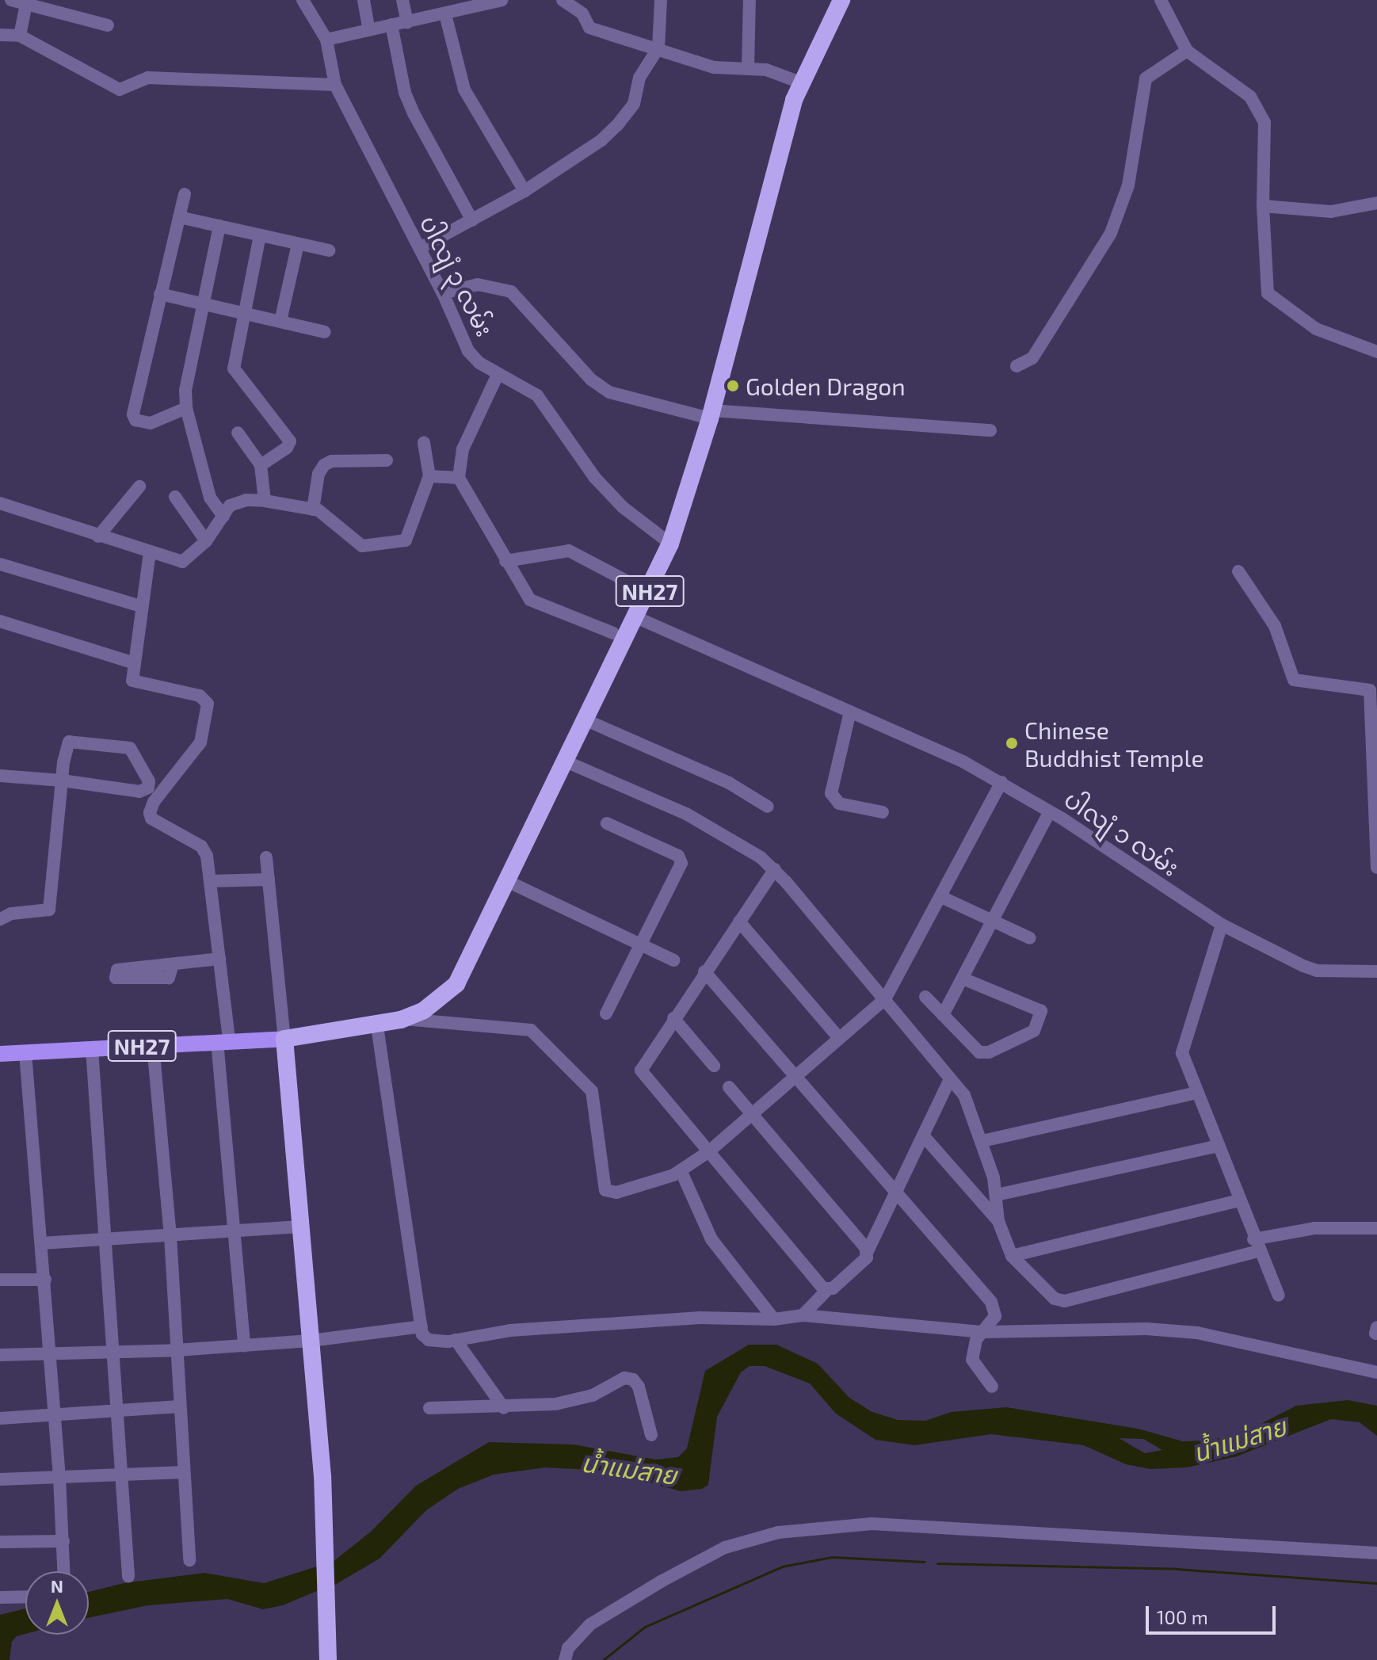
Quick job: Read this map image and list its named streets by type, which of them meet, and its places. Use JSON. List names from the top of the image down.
{
  "streets": {
    "highway": ["NH27"],
    "street": ["ပါလျံ ၃ လမ်း", "ပါလျံ ၁ လမ်း"]
  },
  "crossings": [
    ["ပါလျံ ၃ လမ်း", "NH27"],
    ["NH27", "ပါလျံ ၁ လမ်း"]
  ],
  "water": ["น้ำแม่สาย"],
  "places": ["Golden Dragon", "Chinese Buddhist Temple"],
  "scale_bar": "100 m",
  "north": "top"
}
